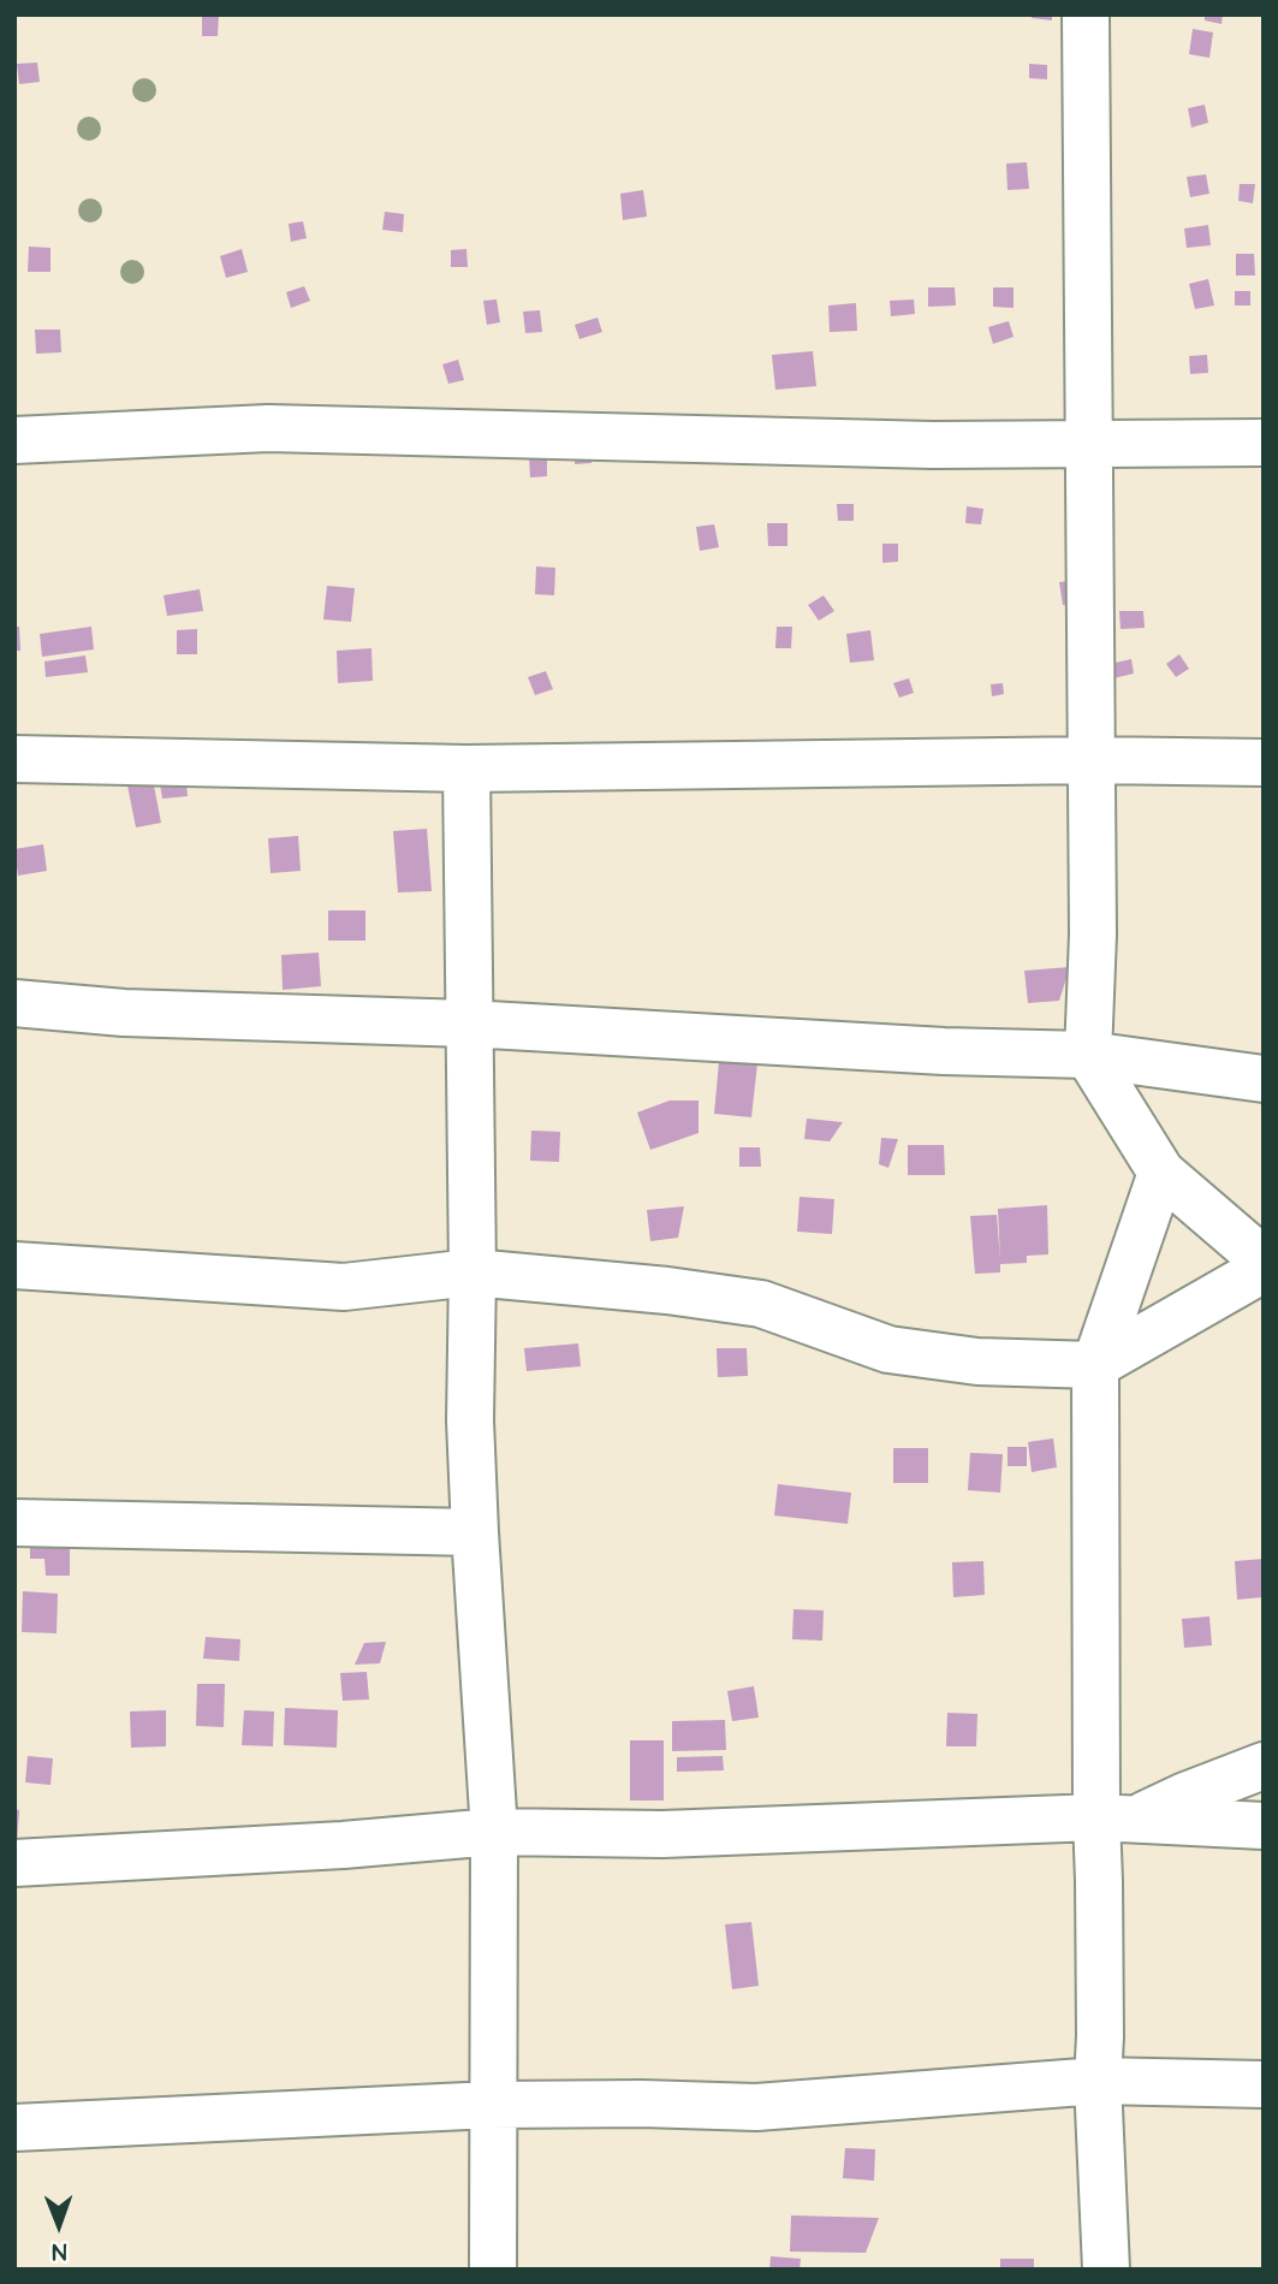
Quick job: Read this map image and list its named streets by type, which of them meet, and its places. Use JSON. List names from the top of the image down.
{
  "north": "bottom"
}
